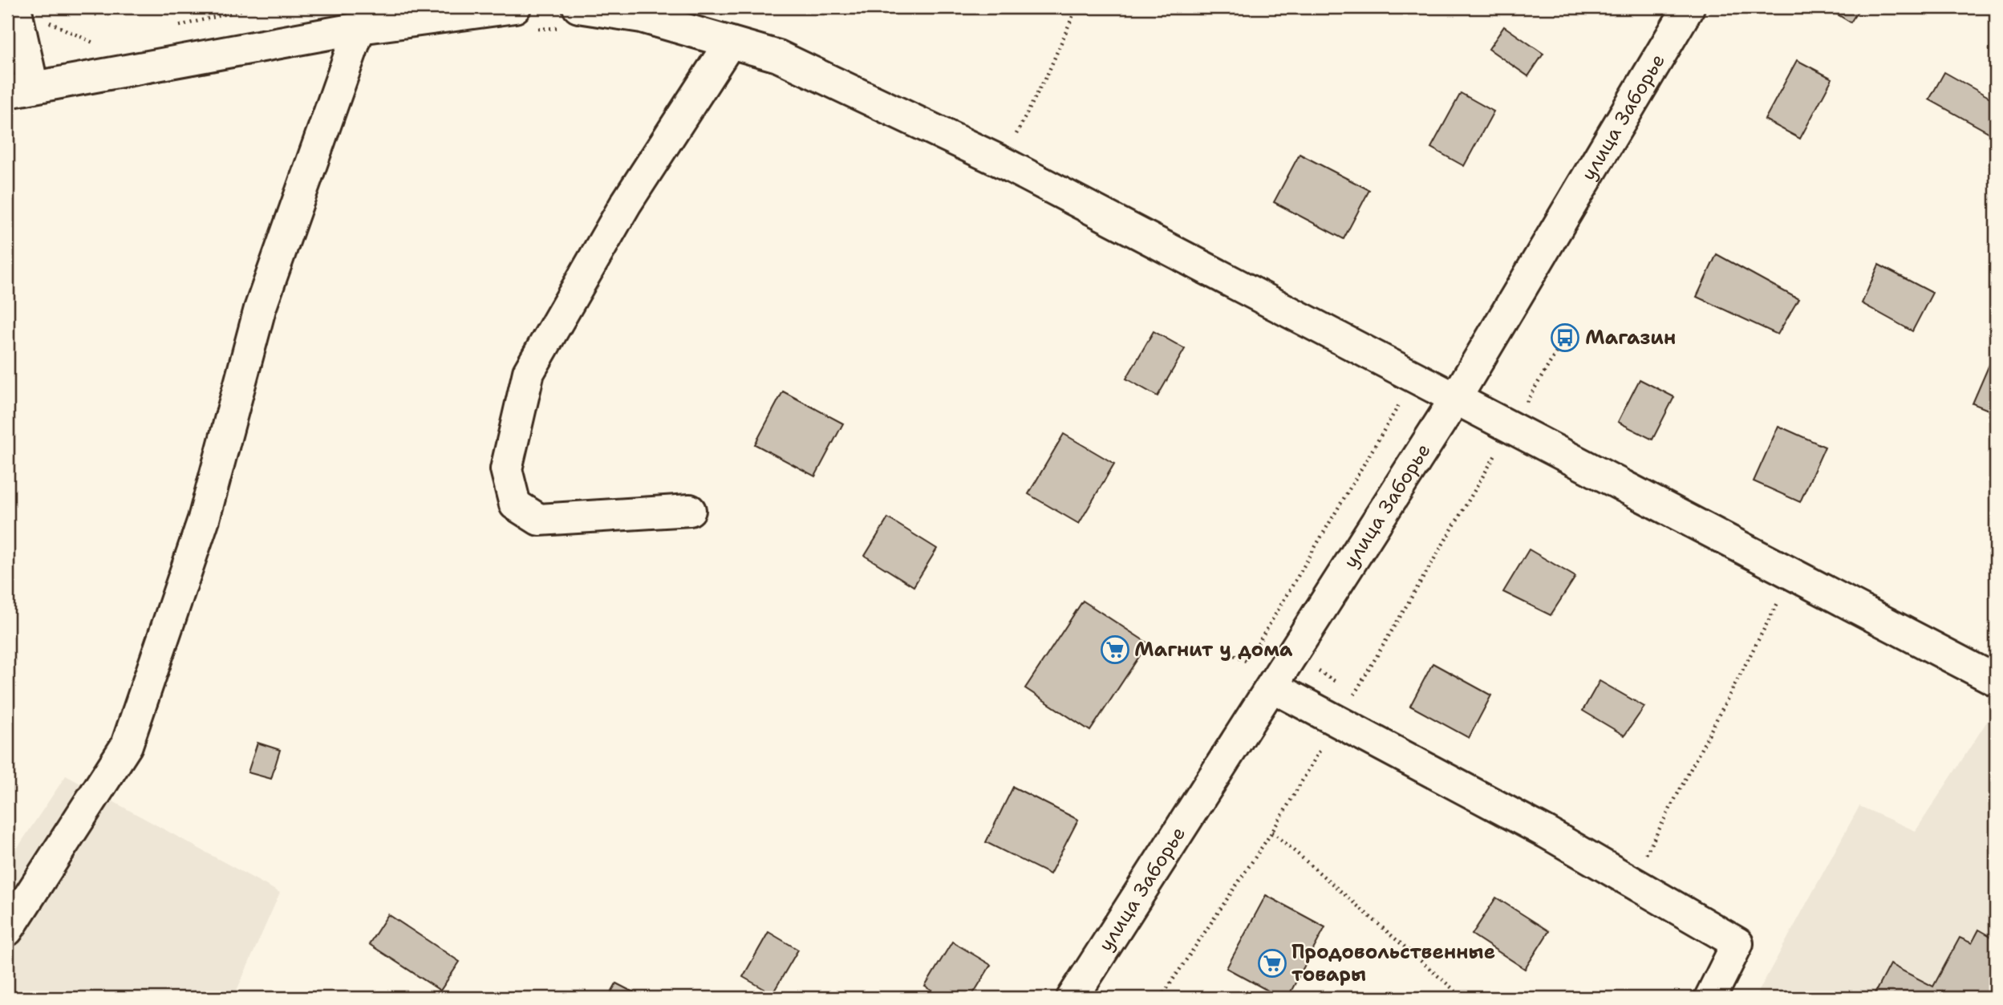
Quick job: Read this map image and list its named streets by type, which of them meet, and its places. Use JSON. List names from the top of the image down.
{
  "streets": {
    "street": ["улица Заборье"]
  },
  "places": {
    "bus stop": ["Магазин"],
    "supermarket": ["Магнит у дома", "Продовольственные товары"]
  }
}
